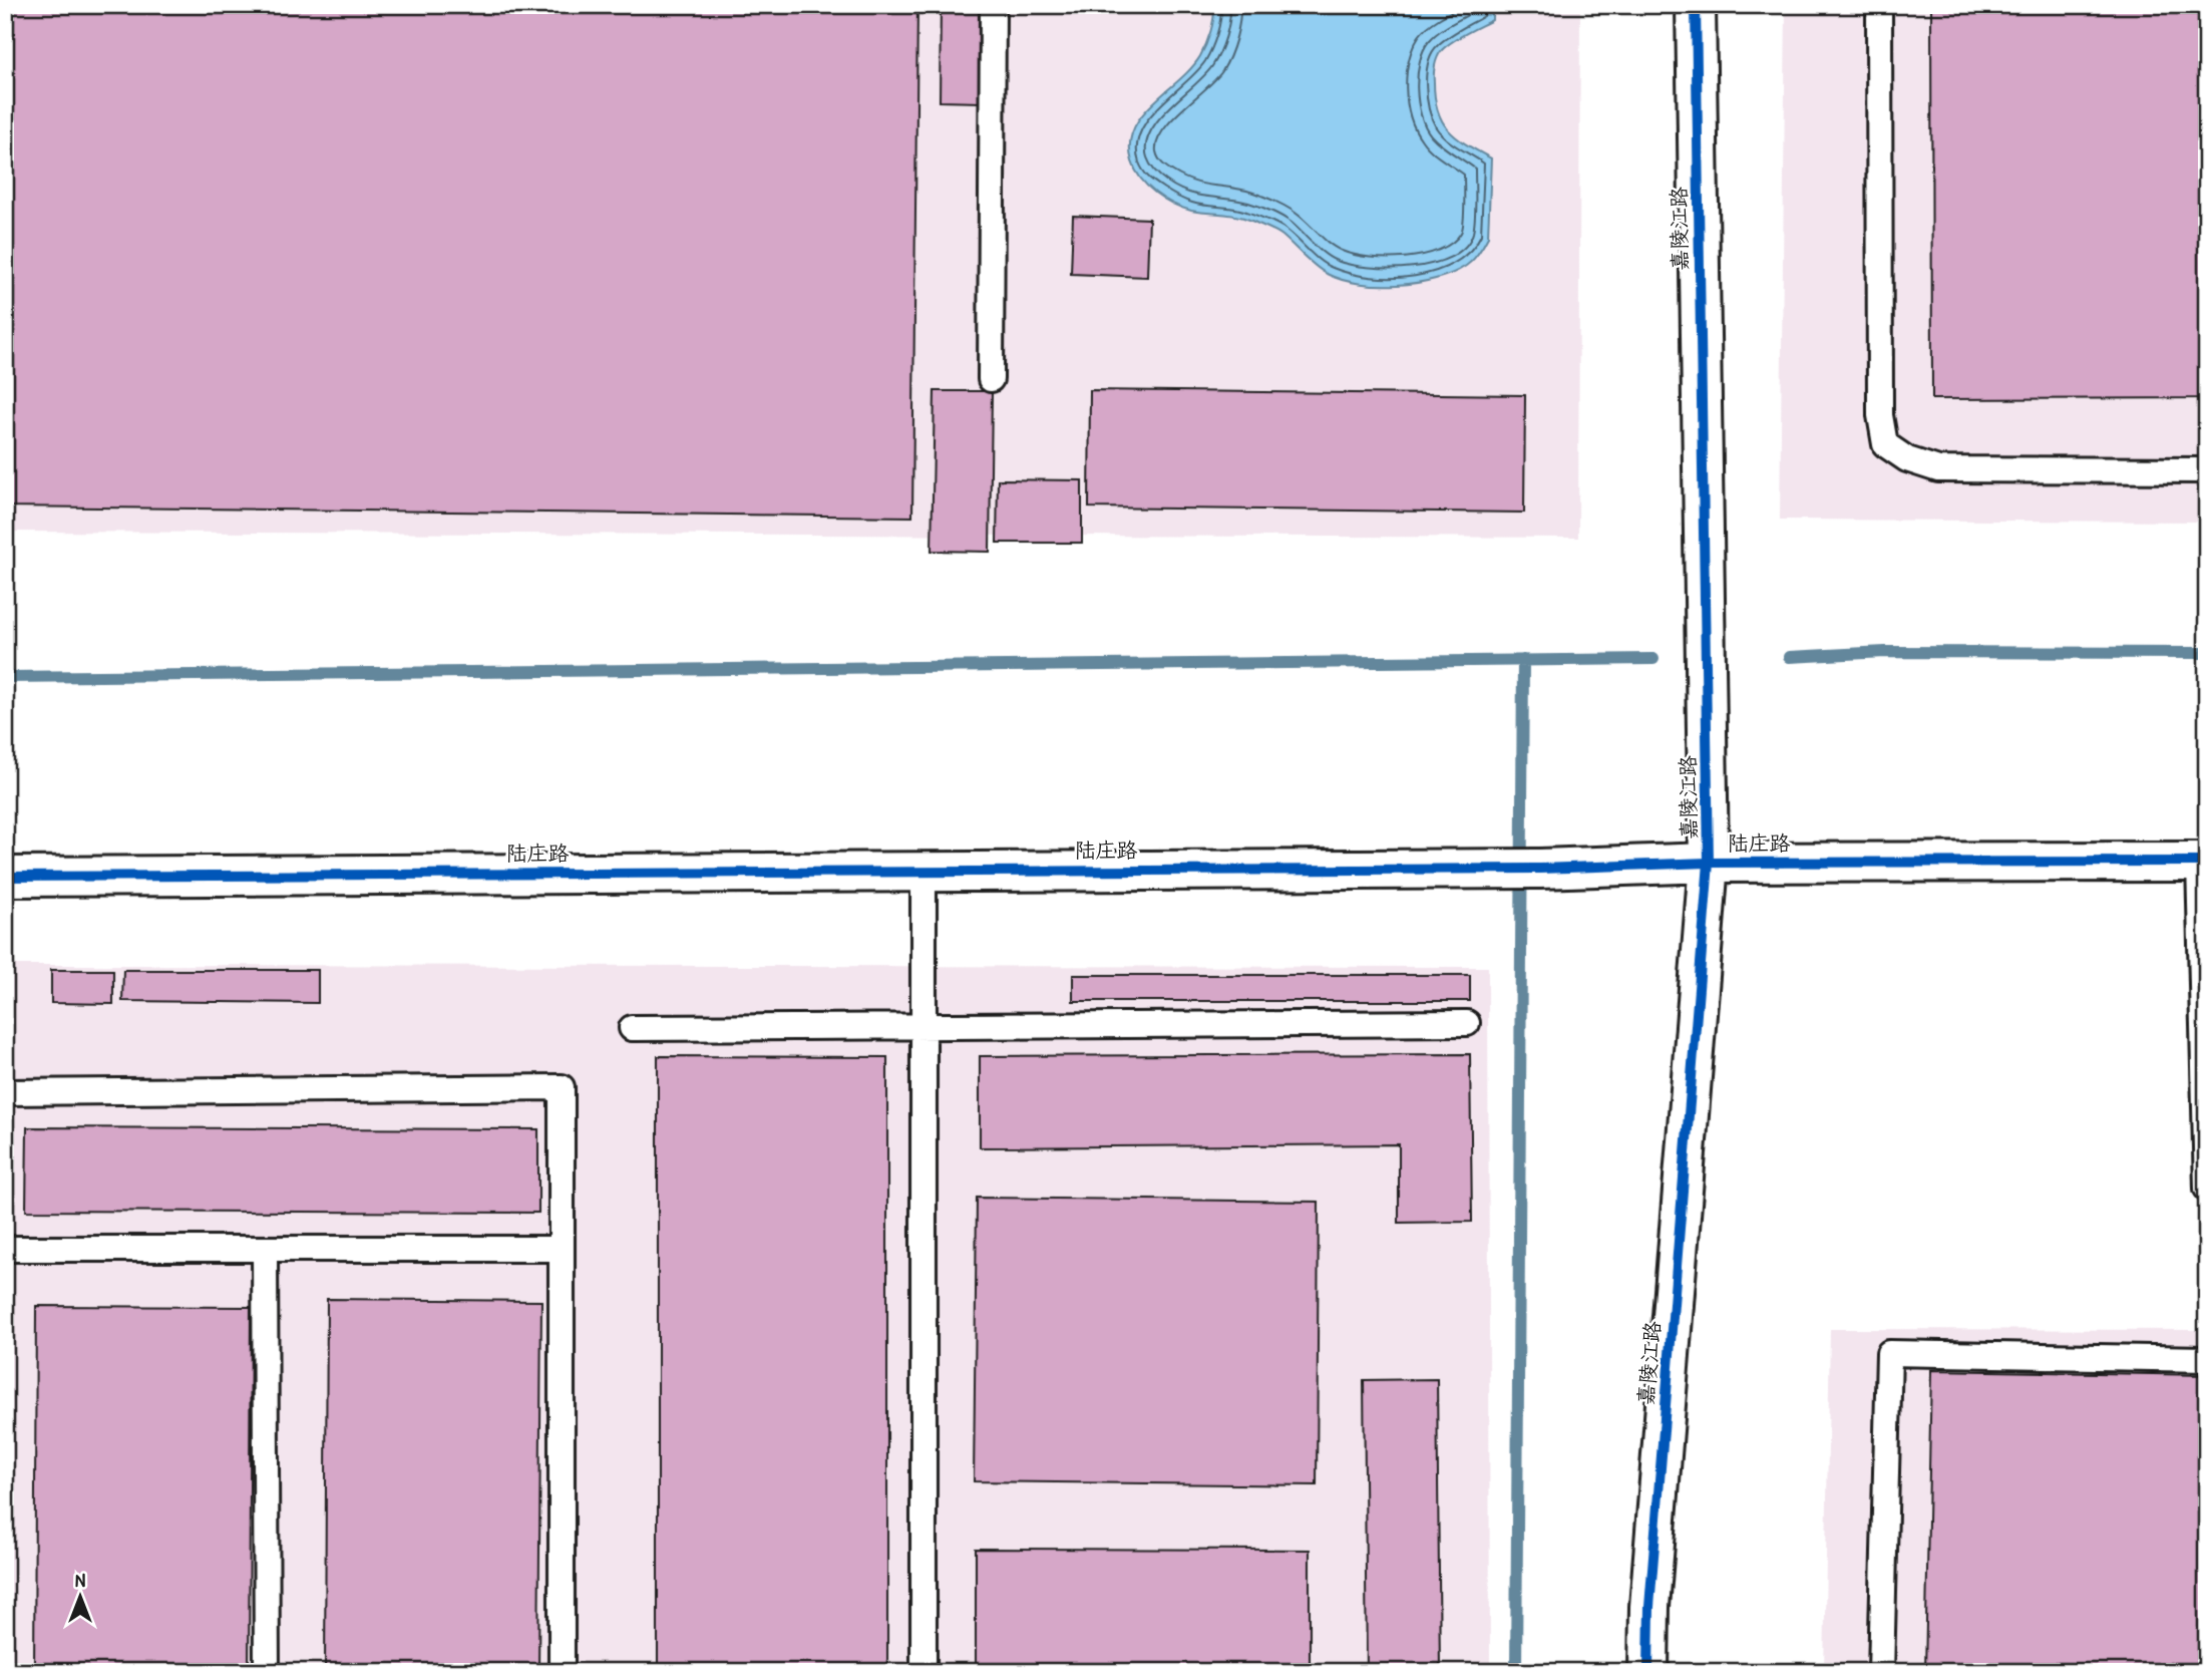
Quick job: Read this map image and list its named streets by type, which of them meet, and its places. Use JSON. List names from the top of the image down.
{
  "streets": {
    "street": ["嘉陵江路", "陆庄路"]
  },
  "crossings": [
    ["嘉陵江路", "陆庄路"]
  ],
  "north": "top"
}
